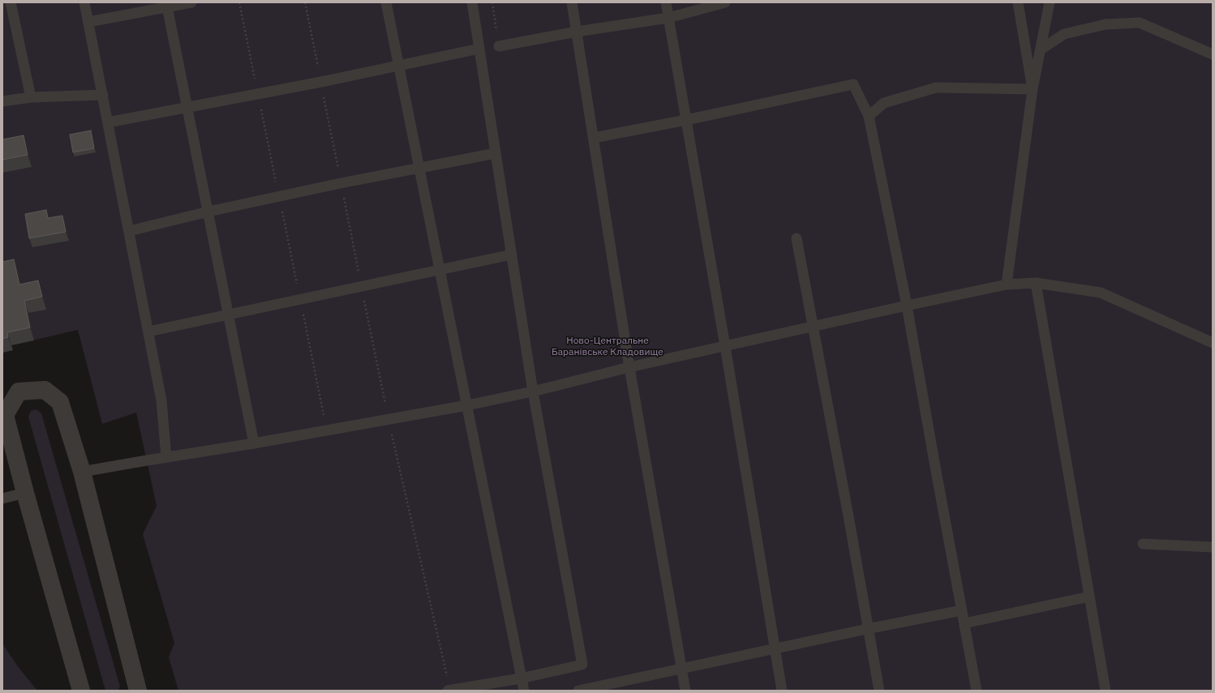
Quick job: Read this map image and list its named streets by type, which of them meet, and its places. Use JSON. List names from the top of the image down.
{
  "parks": ["Ново-Центральне Баранівське Кладовище"]
}
